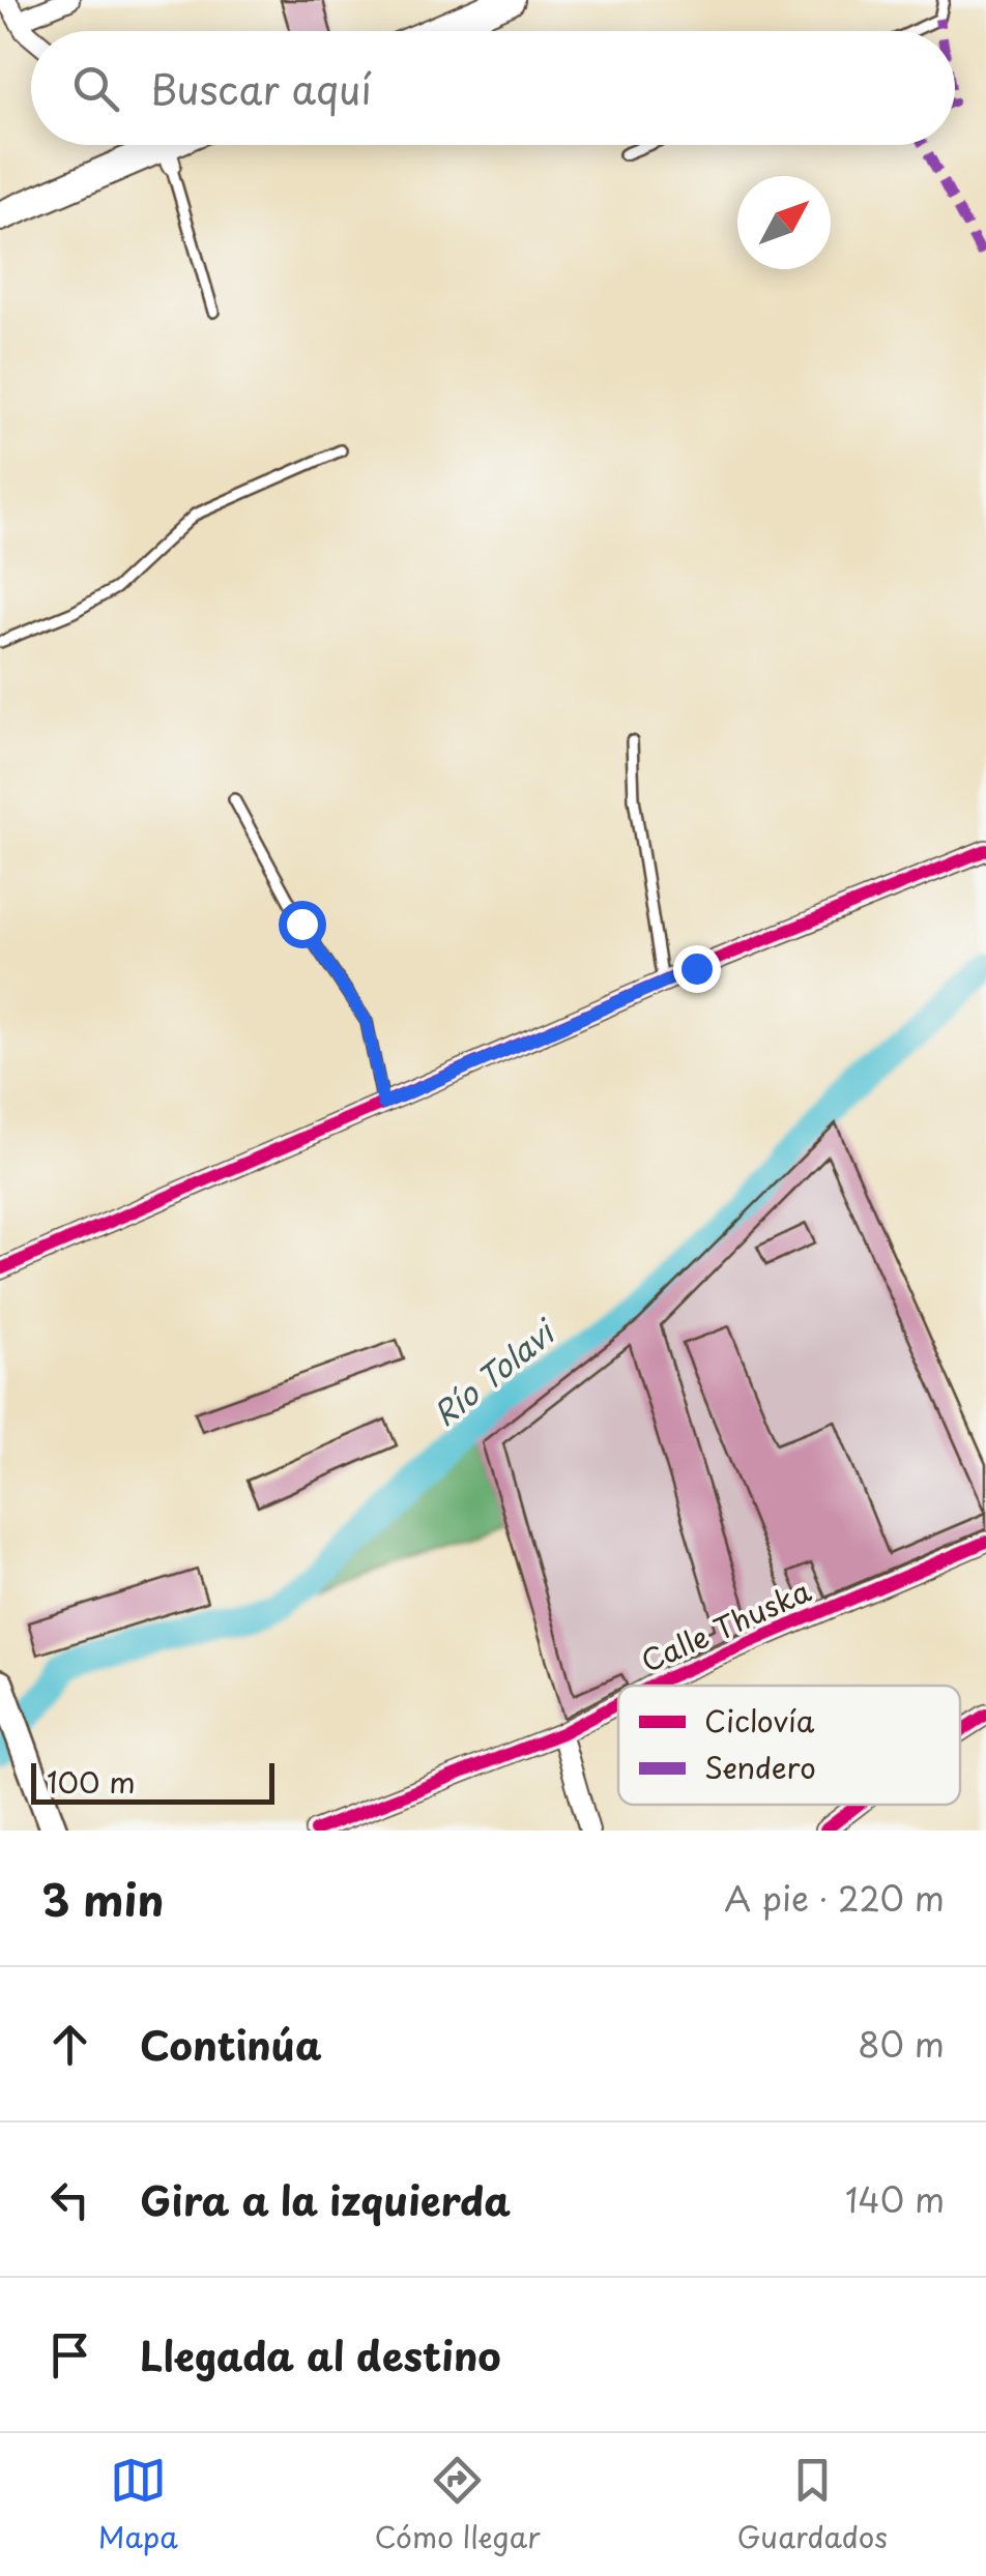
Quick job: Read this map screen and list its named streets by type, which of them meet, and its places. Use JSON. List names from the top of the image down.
{
  "streets": {
    "street": ["Calle Thuska"]
  },
  "water": ["Río Tolavi"],
  "legend": ["Ciclovía", "Sendero"],
  "scale_bar": "100 m",
  "north": "top right",
  "page": {
    "search": "Buscar aquí",
    "scale": "100 m",
    "heading": ["3 min", "A pie · 220 m"],
    "list": [
      ["Continúa", "80 m"],
      ["Gira a la izquierda", "140 m"],
      "Llegada al destino"
    ],
    "nav": ["Mapa", "Cómo llegar", "Guardados"]
  }
}
